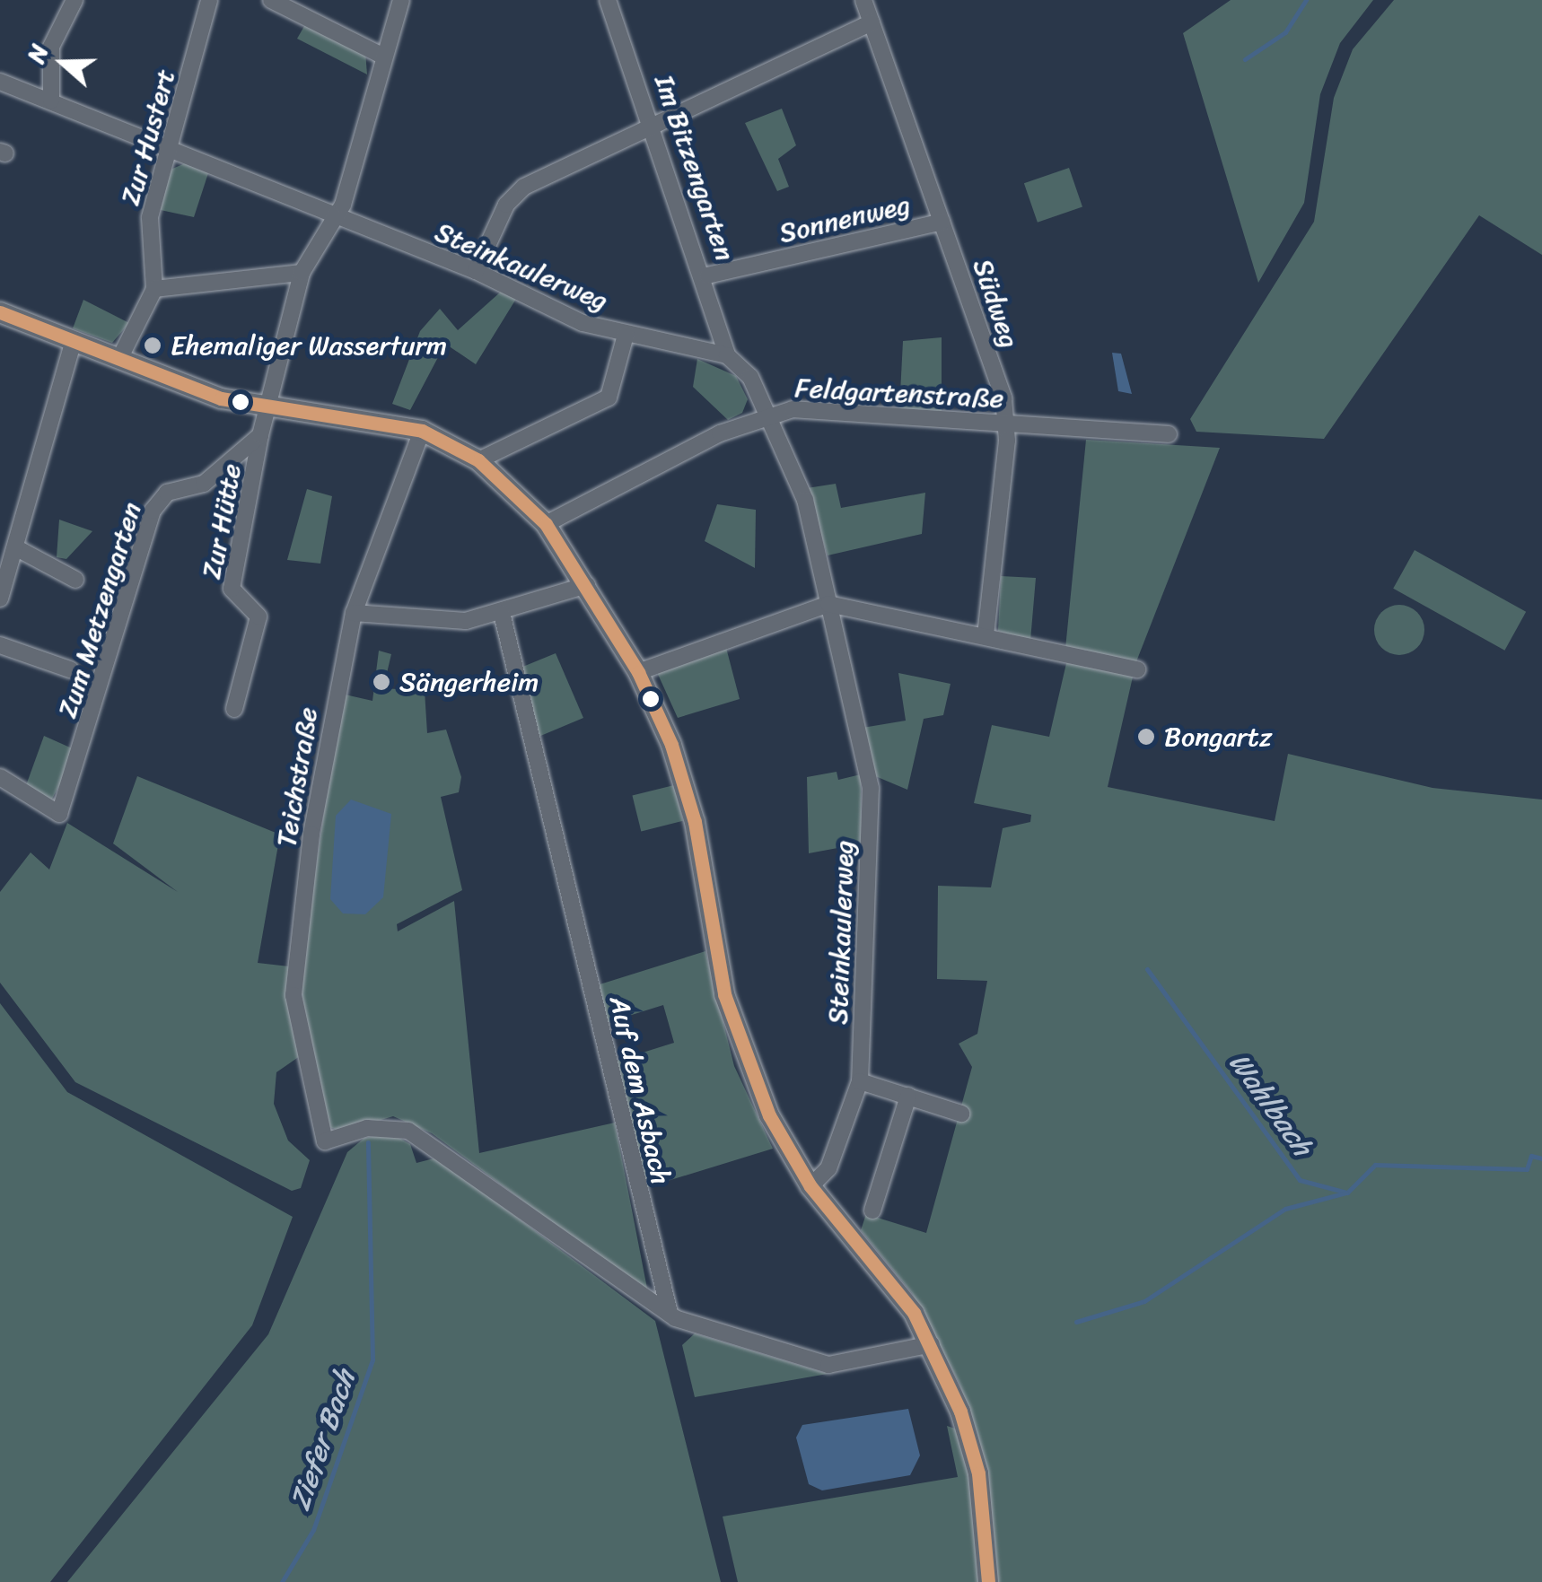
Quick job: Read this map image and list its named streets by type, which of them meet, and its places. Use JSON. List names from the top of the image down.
{
  "streets": {
    "street": [
      "Zur Hustert",
      "Im Bitzengarten",
      "Sonnenweg",
      "Steinkaulerweg",
      "Südweg",
      "Feldgartenstraße",
      "Zur Hütte",
      "Zum Metzengarten",
      "Teichstraße",
      "Auf dem Asbach"
    ]
  },
  "crossings": [
    ["Zur Hustert", "Steinkaulerweg"],
    ["Im Bitzengarten", "Sonnenweg"],
    ["Im Bitzengarten", "Steinkaulerweg"],
    ["Sonnenweg", "Südweg"],
    ["Steinkaulerweg", "Feldgartenstraße"],
    ["Steinkaulerweg", "Zum Metzengarten"],
    ["Südweg", "Feldgartenstraße"],
    ["Zur Hütte", "Zum Metzengarten"],
    ["Teichstraße", "Auf dem Asbach"]
  ],
  "water": ["Wahlbach", "Ziefer Bach"],
  "places": ["Ehemaliger Wasserturm", "Sängerheim", "Bongartz"],
  "north": "left"
}
